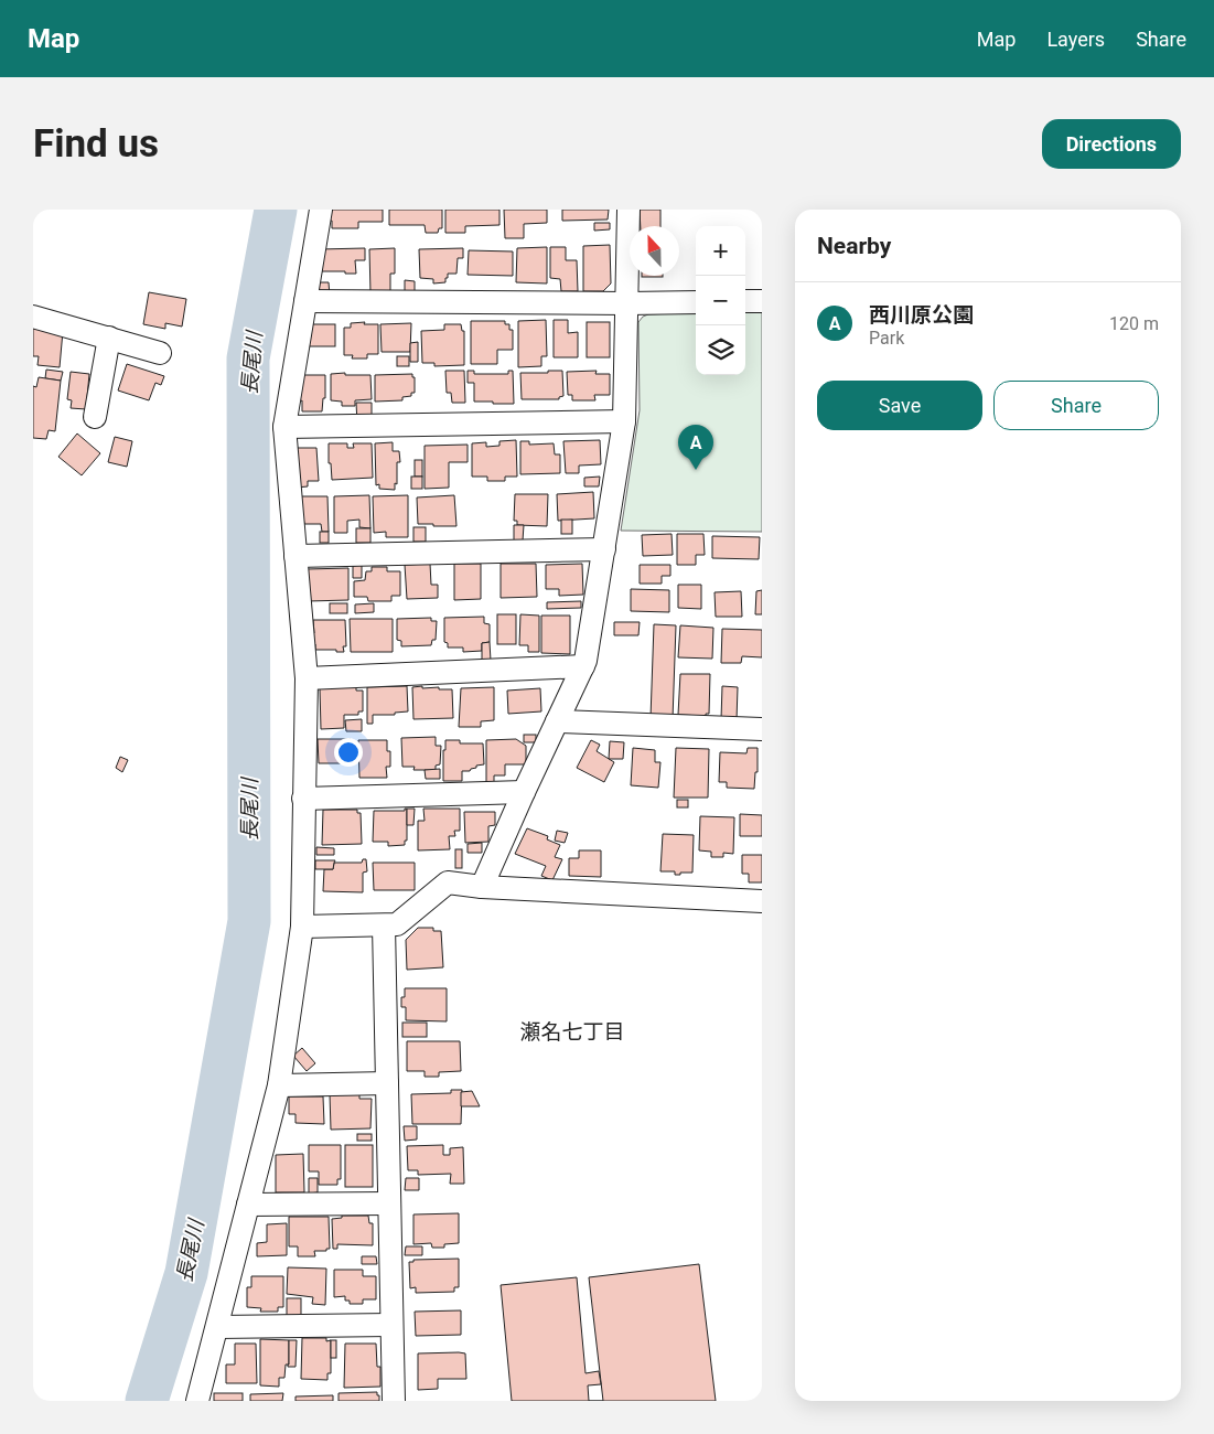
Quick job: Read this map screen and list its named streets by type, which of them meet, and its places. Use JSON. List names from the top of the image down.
{
  "districts": ["瀬名七丁目"],
  "water": ["長尾川"],
  "north": "top",
  "page": {
    "header": "Map",
    "nav": ["Map", "Layers", "Share"],
    "buttons": [
      "Directions",
      ["Save", "Share"]
    ],
    "title": "Find us",
    "heading": "Nearby",
    "map_buttons": ["+", "−"],
    "list": [
      {
        "mark": "A",
        "name": "西川原公園",
        "note": "Park",
        "value": "120 m"
      }
    ],
    "pins": "A"
  }
}
